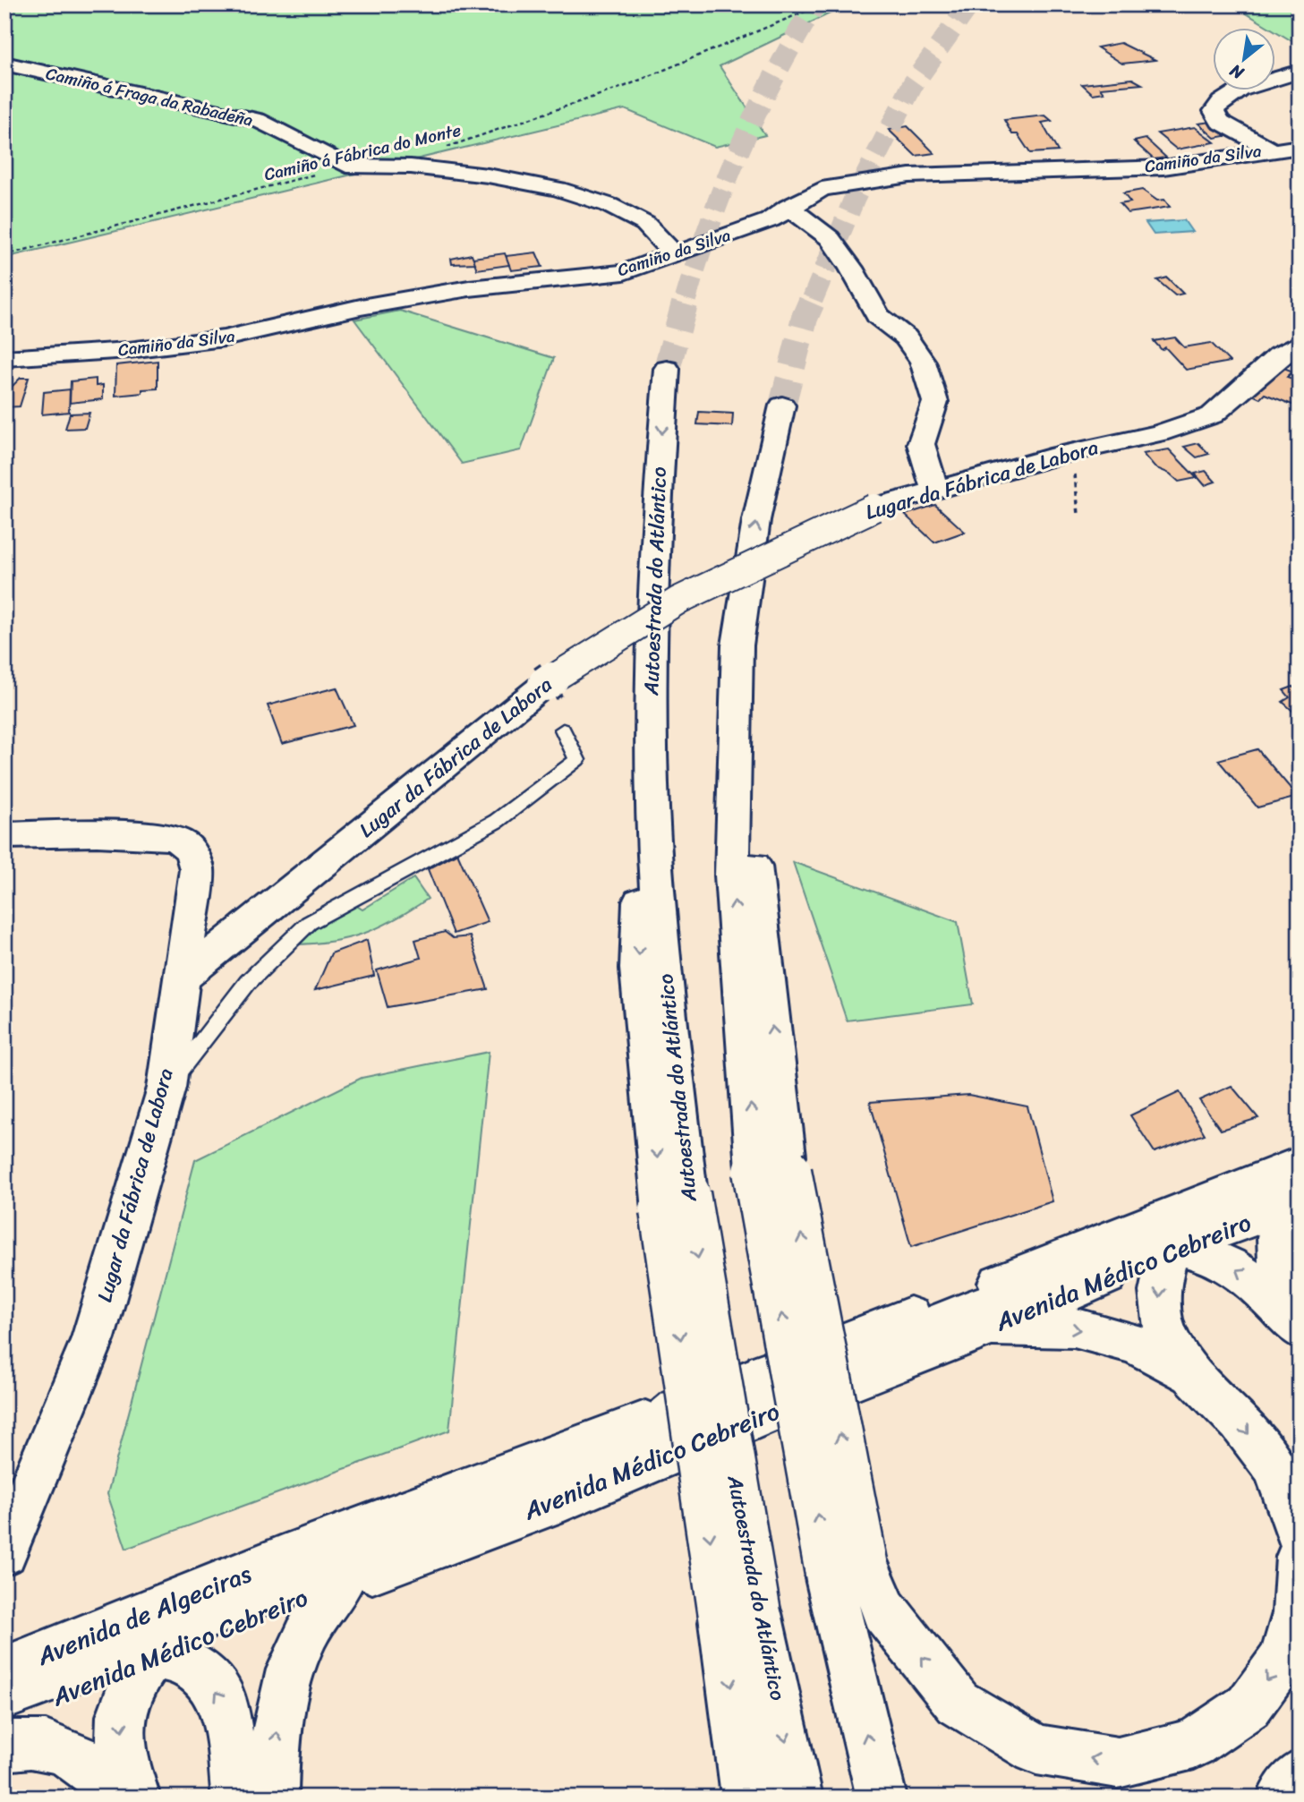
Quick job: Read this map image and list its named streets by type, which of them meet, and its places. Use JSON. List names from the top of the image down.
{
  "streets": {
    "main road": [
      "Camiño á Fraga da Rabadeña",
      "Camiño da Silva",
      "Lugar da Fábrica de Labora",
      "Autoestrada do Atlántico",
      "Avenida Médico Cebreiro",
      "Avenida de Algeciras"
    ],
    "path": ["Camiño á Fábrica do Monte"]
  },
  "crossings": [
    ["Camiño á Fraga da Rabadeña", "Camiño á Fábrica do Monte"],
    ["Camiño á Fraga da Rabadeña", "Camiño da Silva"],
    ["Avenida Médico Cebreiro", "Avenida de Algeciras"]
  ],
  "north": "bottom left"
}
